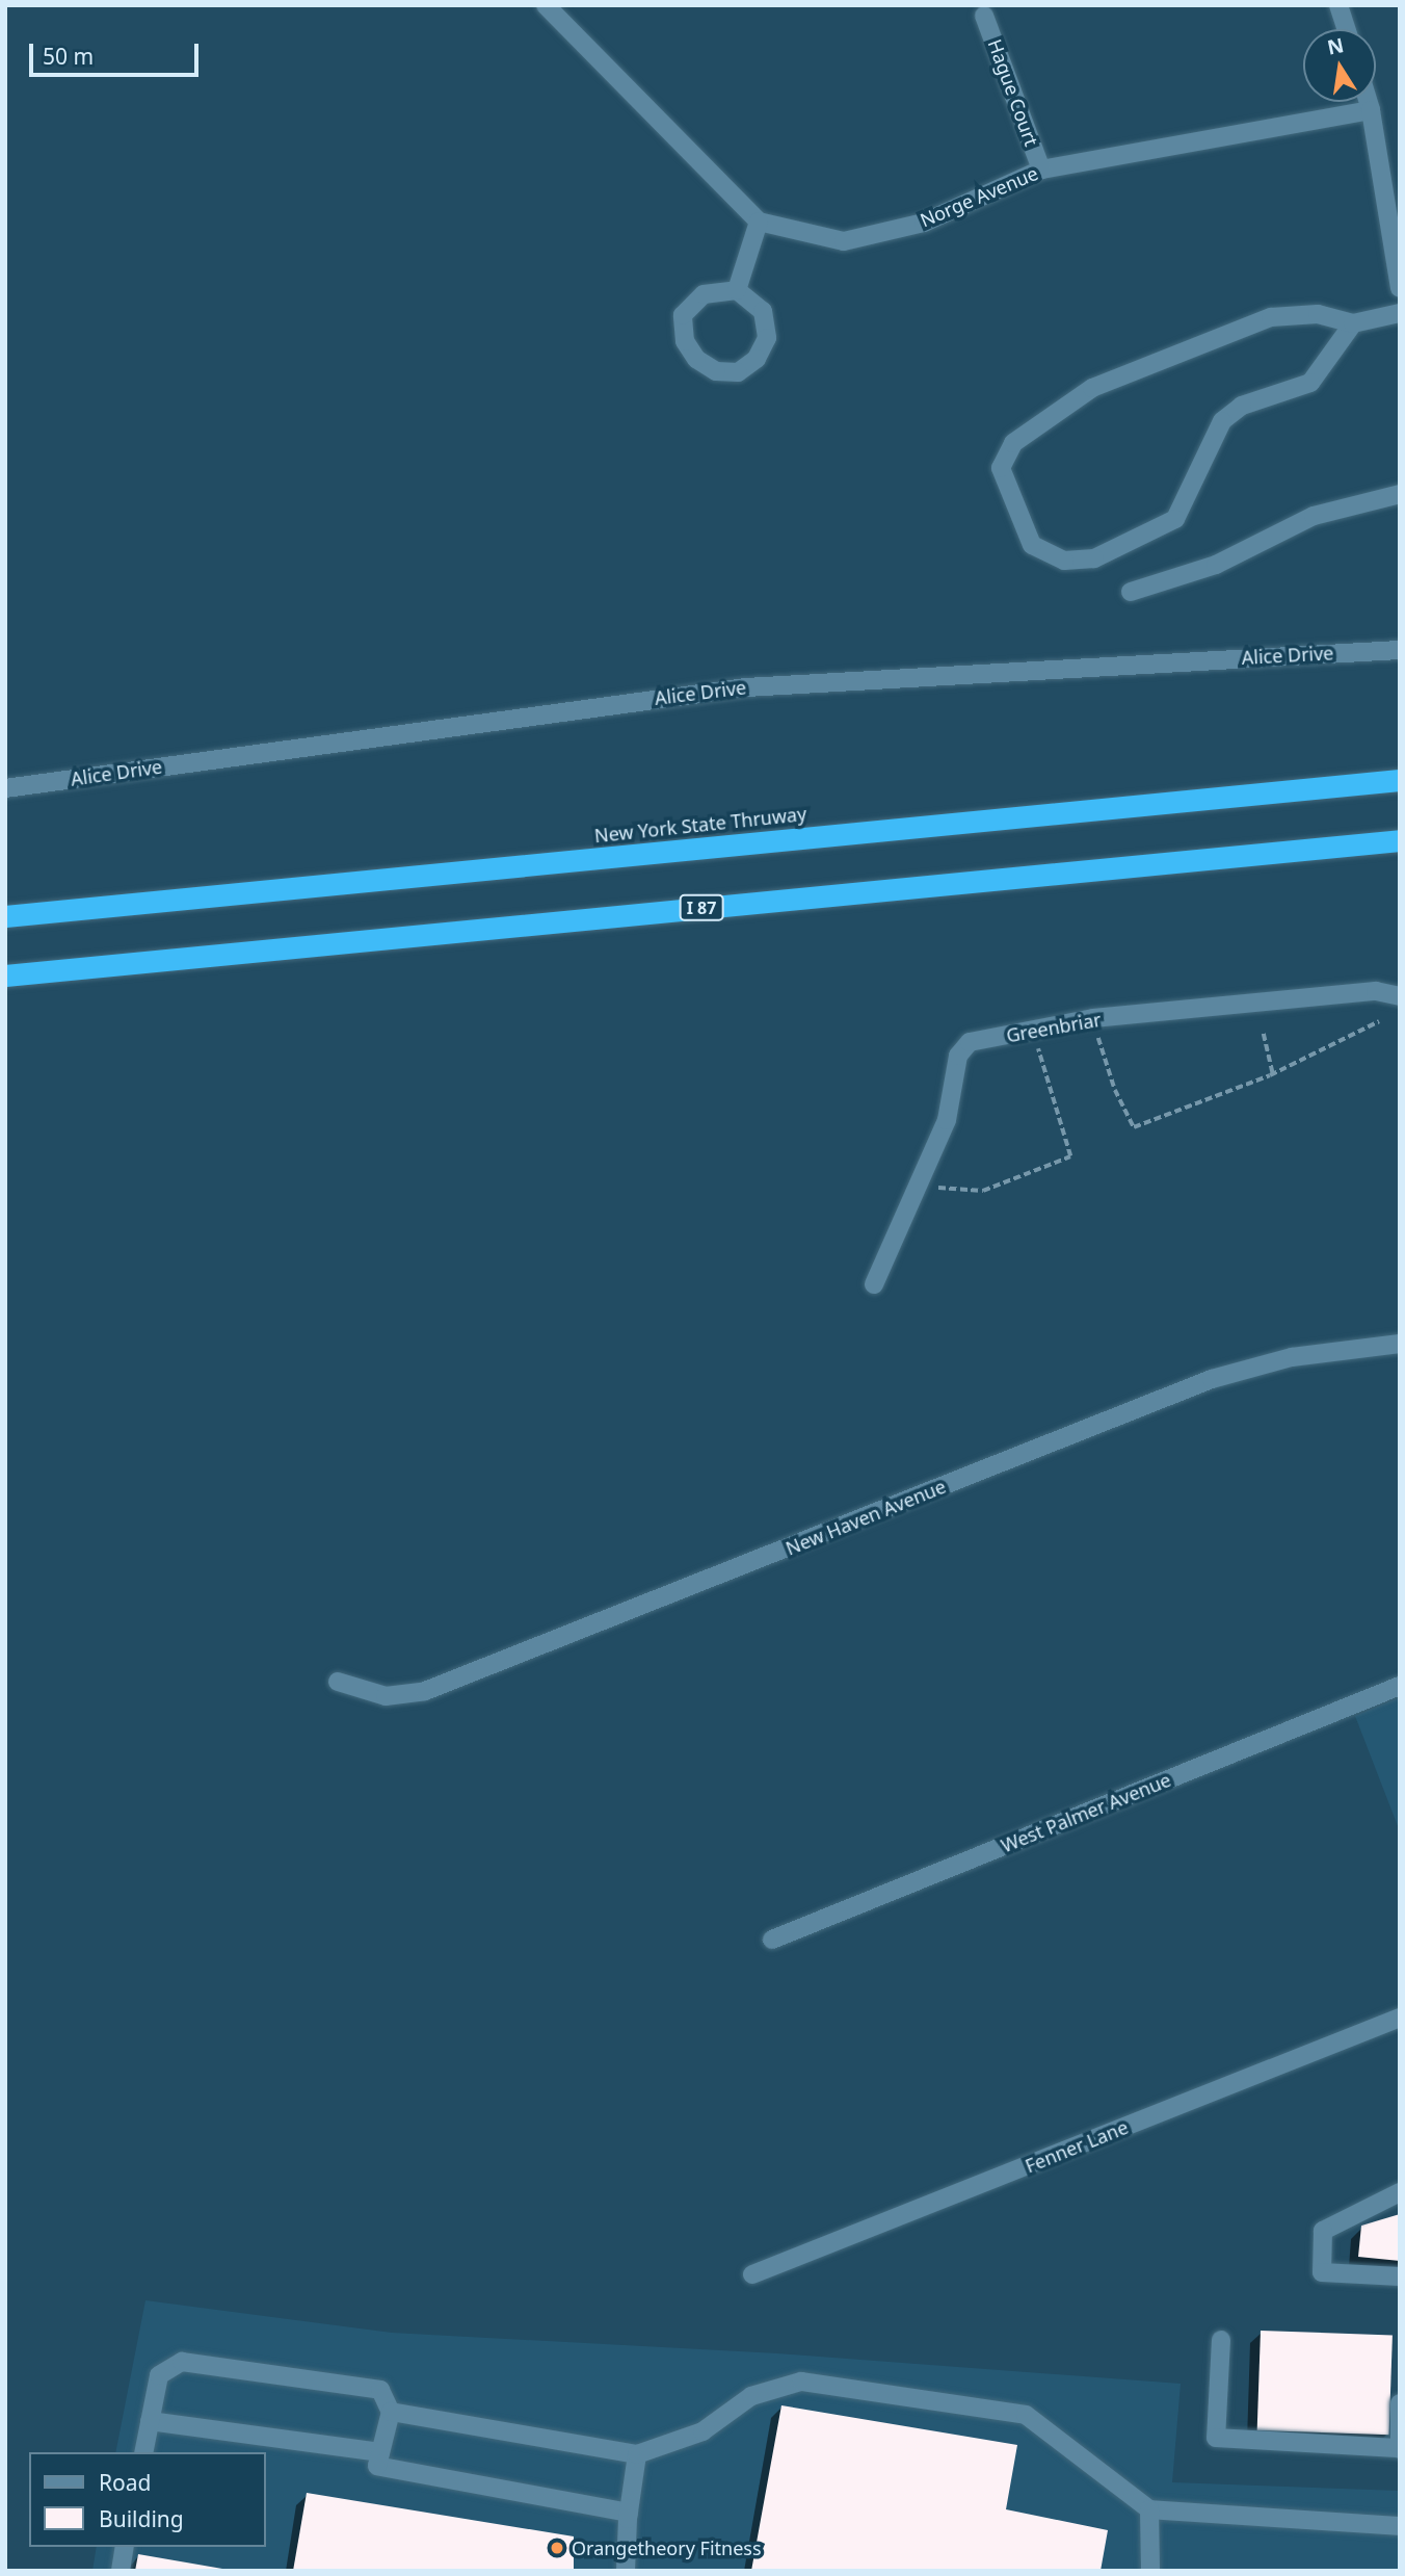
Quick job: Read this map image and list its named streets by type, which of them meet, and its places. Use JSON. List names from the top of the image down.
{
  "streets": {
    "highway": ["New York State Thruway", "I 87"],
    "street": [
      "Hague Court",
      "Norge Avenue",
      "Alice Drive",
      "Greenbriar",
      "New Haven Avenue",
      "West Palmer Avenue",
      "Fenner Lane"
    ]
  },
  "crossings": [
    ["Hague Court", "Norge Avenue"]
  ],
  "places": ["Orangetheory Fitness"],
  "legend": ["Road", "Building"],
  "scale_bar": "50 m",
  "north": "top"
}
